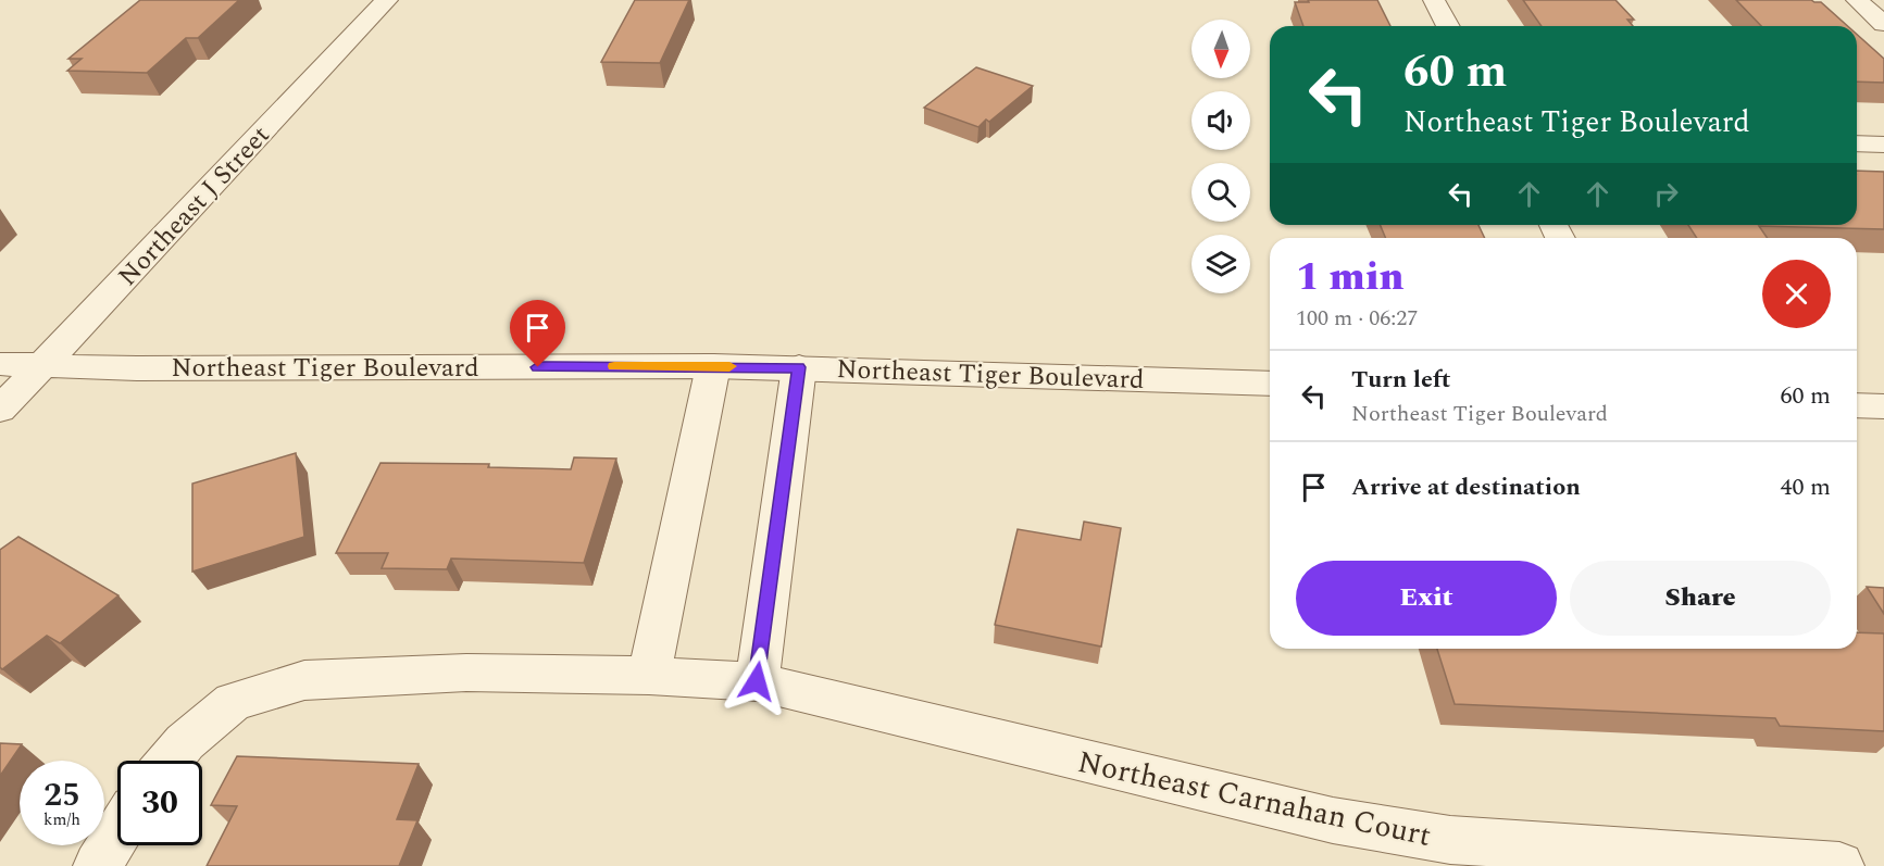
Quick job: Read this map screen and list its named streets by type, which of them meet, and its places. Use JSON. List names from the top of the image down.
{
  "streets": {
    "street": ["Northeast J Street", "Northeast Tiger Boulevard", "Northeast Carnahan Court"]
  },
  "crossings": [
    ["Northeast J Street", "Northeast Tiger Boulevard"]
  ],
  "north": "bottom",
  "page": {
    "turn": ["60 m", "Northeast Tiger Boulevard"],
    "heading": ["1 min", "100 m · 06:27"],
    "list": [
      {
        "name": "Turn left",
        "note": "Northeast Tiger Boulevard",
        "value": "60 m"
      },
      {
        "name": "Arrive at destination",
        "value": "40 m"
      }
    ],
    "buttons": ["Exit", "Share"],
    "speed": "25 km/h",
    "limit": "30"
  }
}
